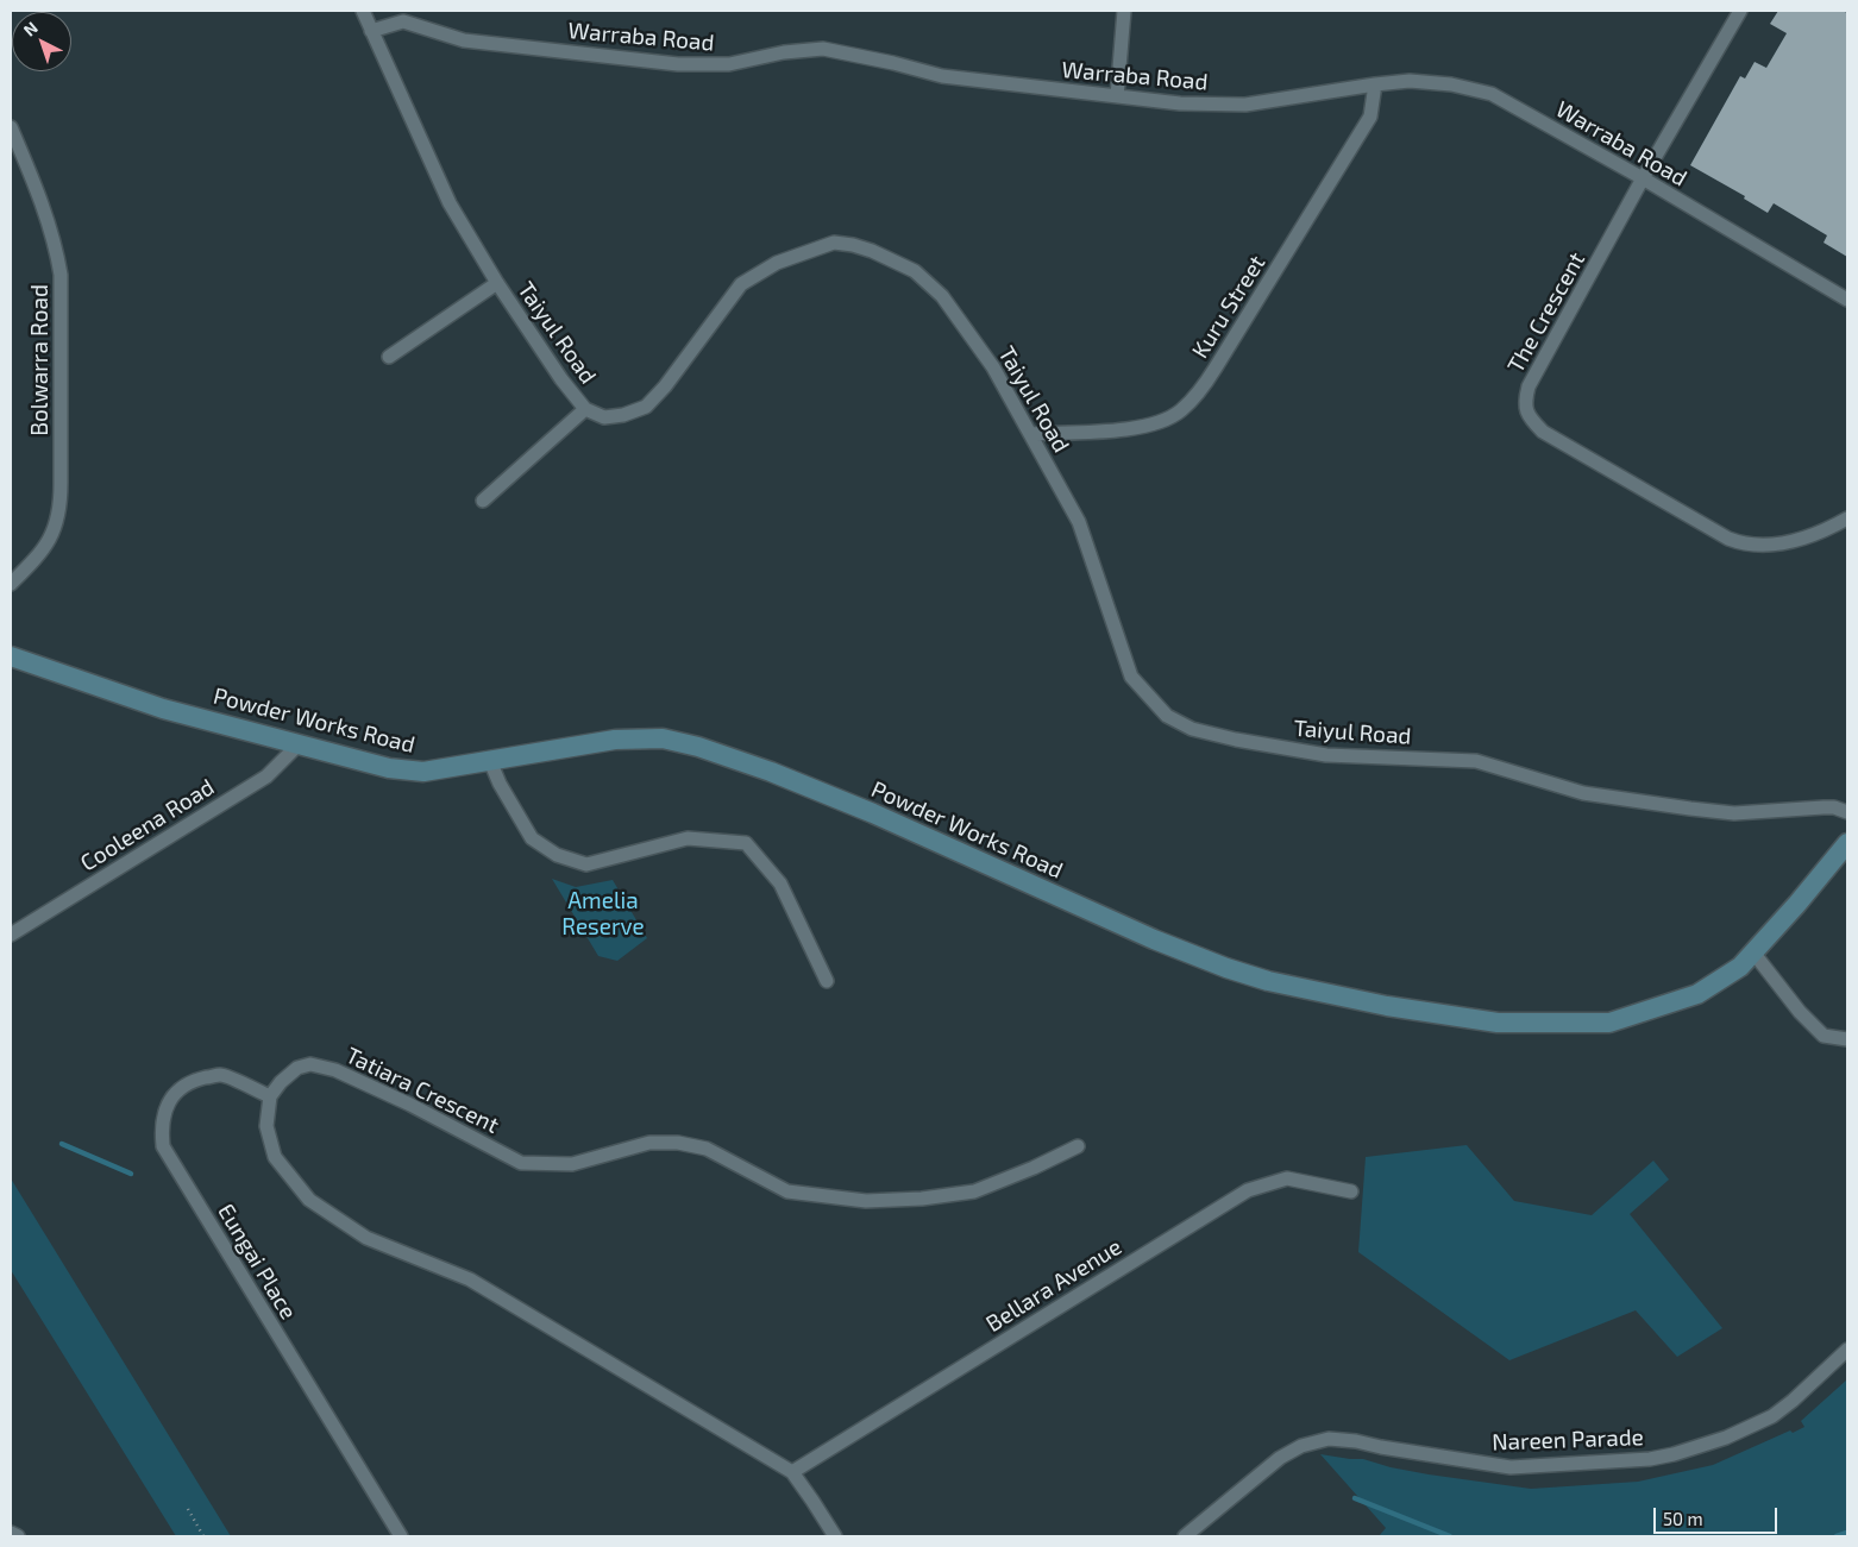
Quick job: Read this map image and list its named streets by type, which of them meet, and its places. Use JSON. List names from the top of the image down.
{
  "streets": {
    "main road": ["Powder Works Road"],
    "street": [
      "Warraba Road",
      "Kuru Street",
      "The Crescent",
      "Taiyul Road",
      "Bolwarra Road",
      "Cooleena Road",
      "Tatiara Crescent",
      "Eungai Place",
      "Bellara Avenue",
      "Nareen Parade"
    ]
  },
  "crossings": [
    ["Warraba Road", "Kuru Street"],
    ["Warraba Road", "The Crescent"],
    ["Warraba Road", "Taiyul Road"],
    ["Kuru Street", "Taiyul Road"],
    ["Powder Works Road", "Cooleena Road"],
    ["Tatiara Crescent", "Eungai Place"]
  ],
  "parks": ["Amelia Reserve"],
  "scale_bar": "50 m",
  "north": "top left"
}
